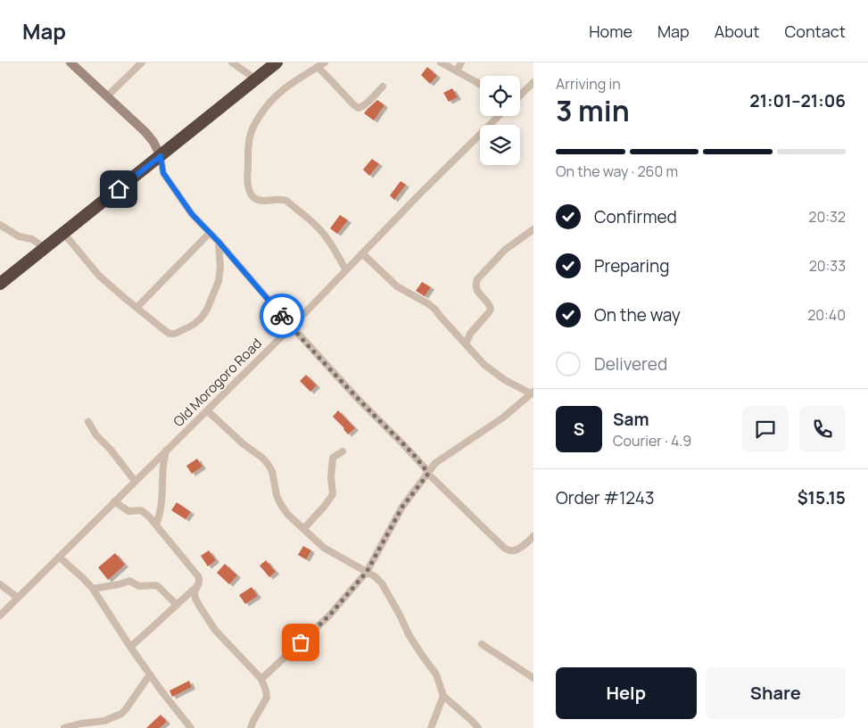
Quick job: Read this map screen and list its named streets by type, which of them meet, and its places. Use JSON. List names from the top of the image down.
{
  "streets": {
    "street": ["Old Morogoro Road"]
  },
  "page": {
    "header": "Map",
    "nav": [
      "Home",
      "Map",
      "About",
      "Contact"
    ],
    "heading": ["3 min", "Arriving in", "21:01–21:06"],
    "panel": [
      "Sam",
      "Courier · 4.9",
      "Order #1243",
      "$15.15"
    ],
    "bar": "On the way · 260 m",
    "list": [
      ["Confirmed", "20:32"],
      ["Preparing", "20:33"],
      ["On the way", "20:40"],
      "Delivered"
    ],
    "round": "S",
    "buttons": ["Help", "Share"]
  }
}
